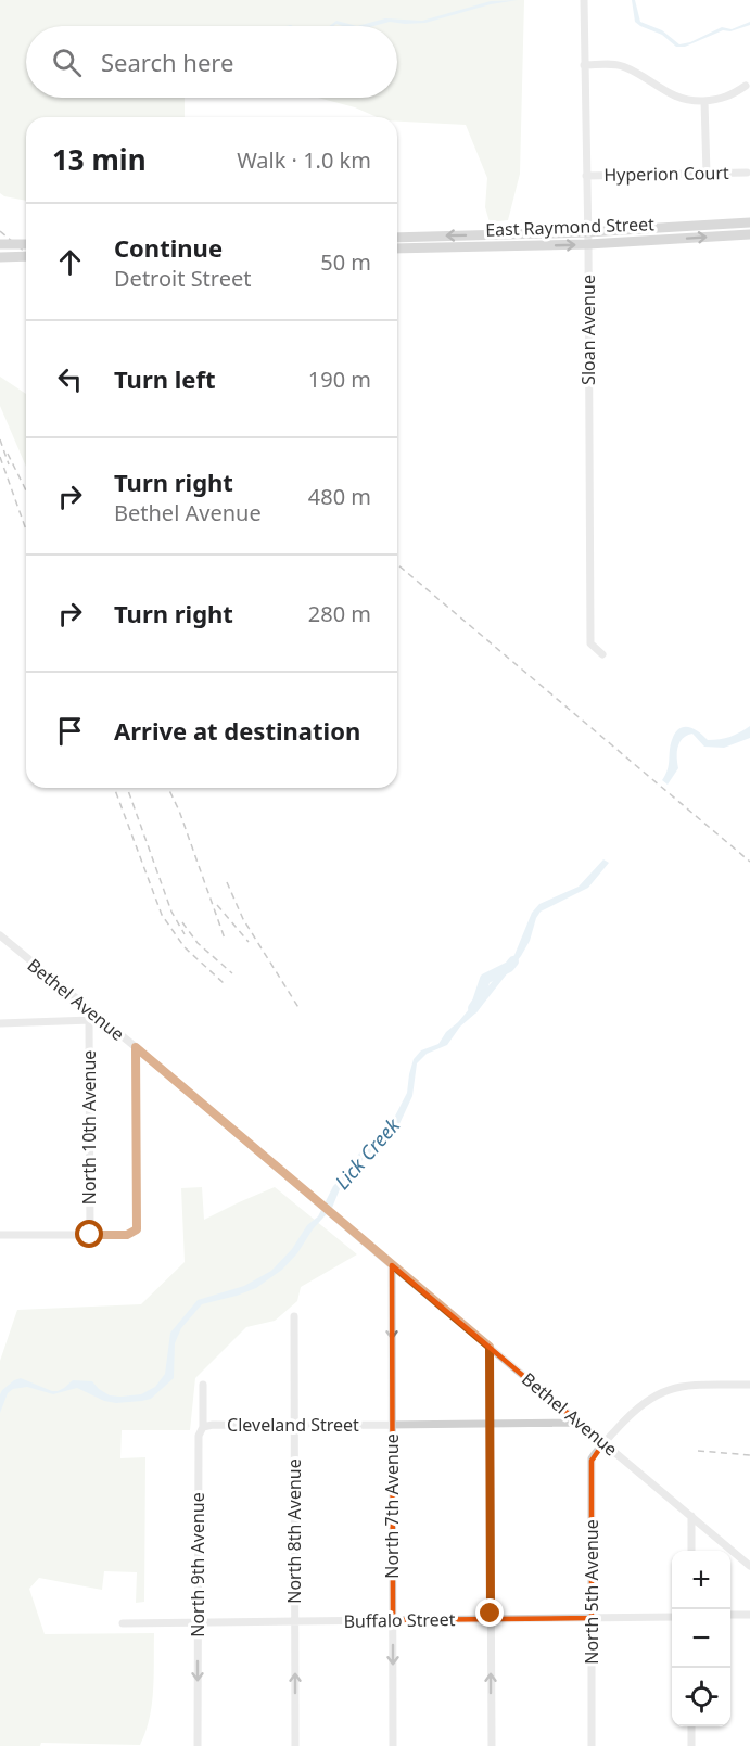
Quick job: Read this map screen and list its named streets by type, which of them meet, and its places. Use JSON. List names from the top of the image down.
{
  "streets": {
    "main road": ["East Raymond Street"],
    "street": [
      "Hyperion Court",
      "Sloan Avenue",
      "Bethel Avenue",
      "North 10th Avenue",
      "Cleveland Street",
      "North 7th Avenue",
      "North 8th Avenue",
      "North 9th Avenue",
      "North 5th Avenue",
      "Buffalo Street"
    ]
  },
  "crossings": [
    ["Hyperion Court", "Sloan Avenue"],
    ["East Raymond Street", "Sloan Avenue"],
    ["Bethel Avenue", "Cleveland Street"],
    ["Bethel Avenue", "North 7th Avenue"],
    ["Bethel Avenue", "North 5th Avenue"],
    ["Cleveland Street", "North 7th Avenue"],
    ["Cleveland Street", "North 8th Avenue"],
    ["Cleveland Street", "North 9th Avenue"],
    ["North 7th Avenue", "Buffalo Street"],
    ["North 8th Avenue", "Buffalo Street"],
    ["North 9th Avenue", "Buffalo Street"],
    ["North 5th Avenue", "Buffalo Street"]
  ],
  "one_way": ["North 7th Avenue"],
  "water": ["Lick Creek"],
  "page": {
    "search": "Search here",
    "heading": ["13 min", "Walk · 1.0 km"],
    "list": [
      ["Continue", "Detroit Street", "50 m"],
      ["Turn left", "190 m"],
      ["Turn right", "Bethel Avenue", "480 m"],
      ["Turn right", "280 m"],
      "Arrive at destination"
    ],
    "map_buttons": ["+", "−"]
  }
}
